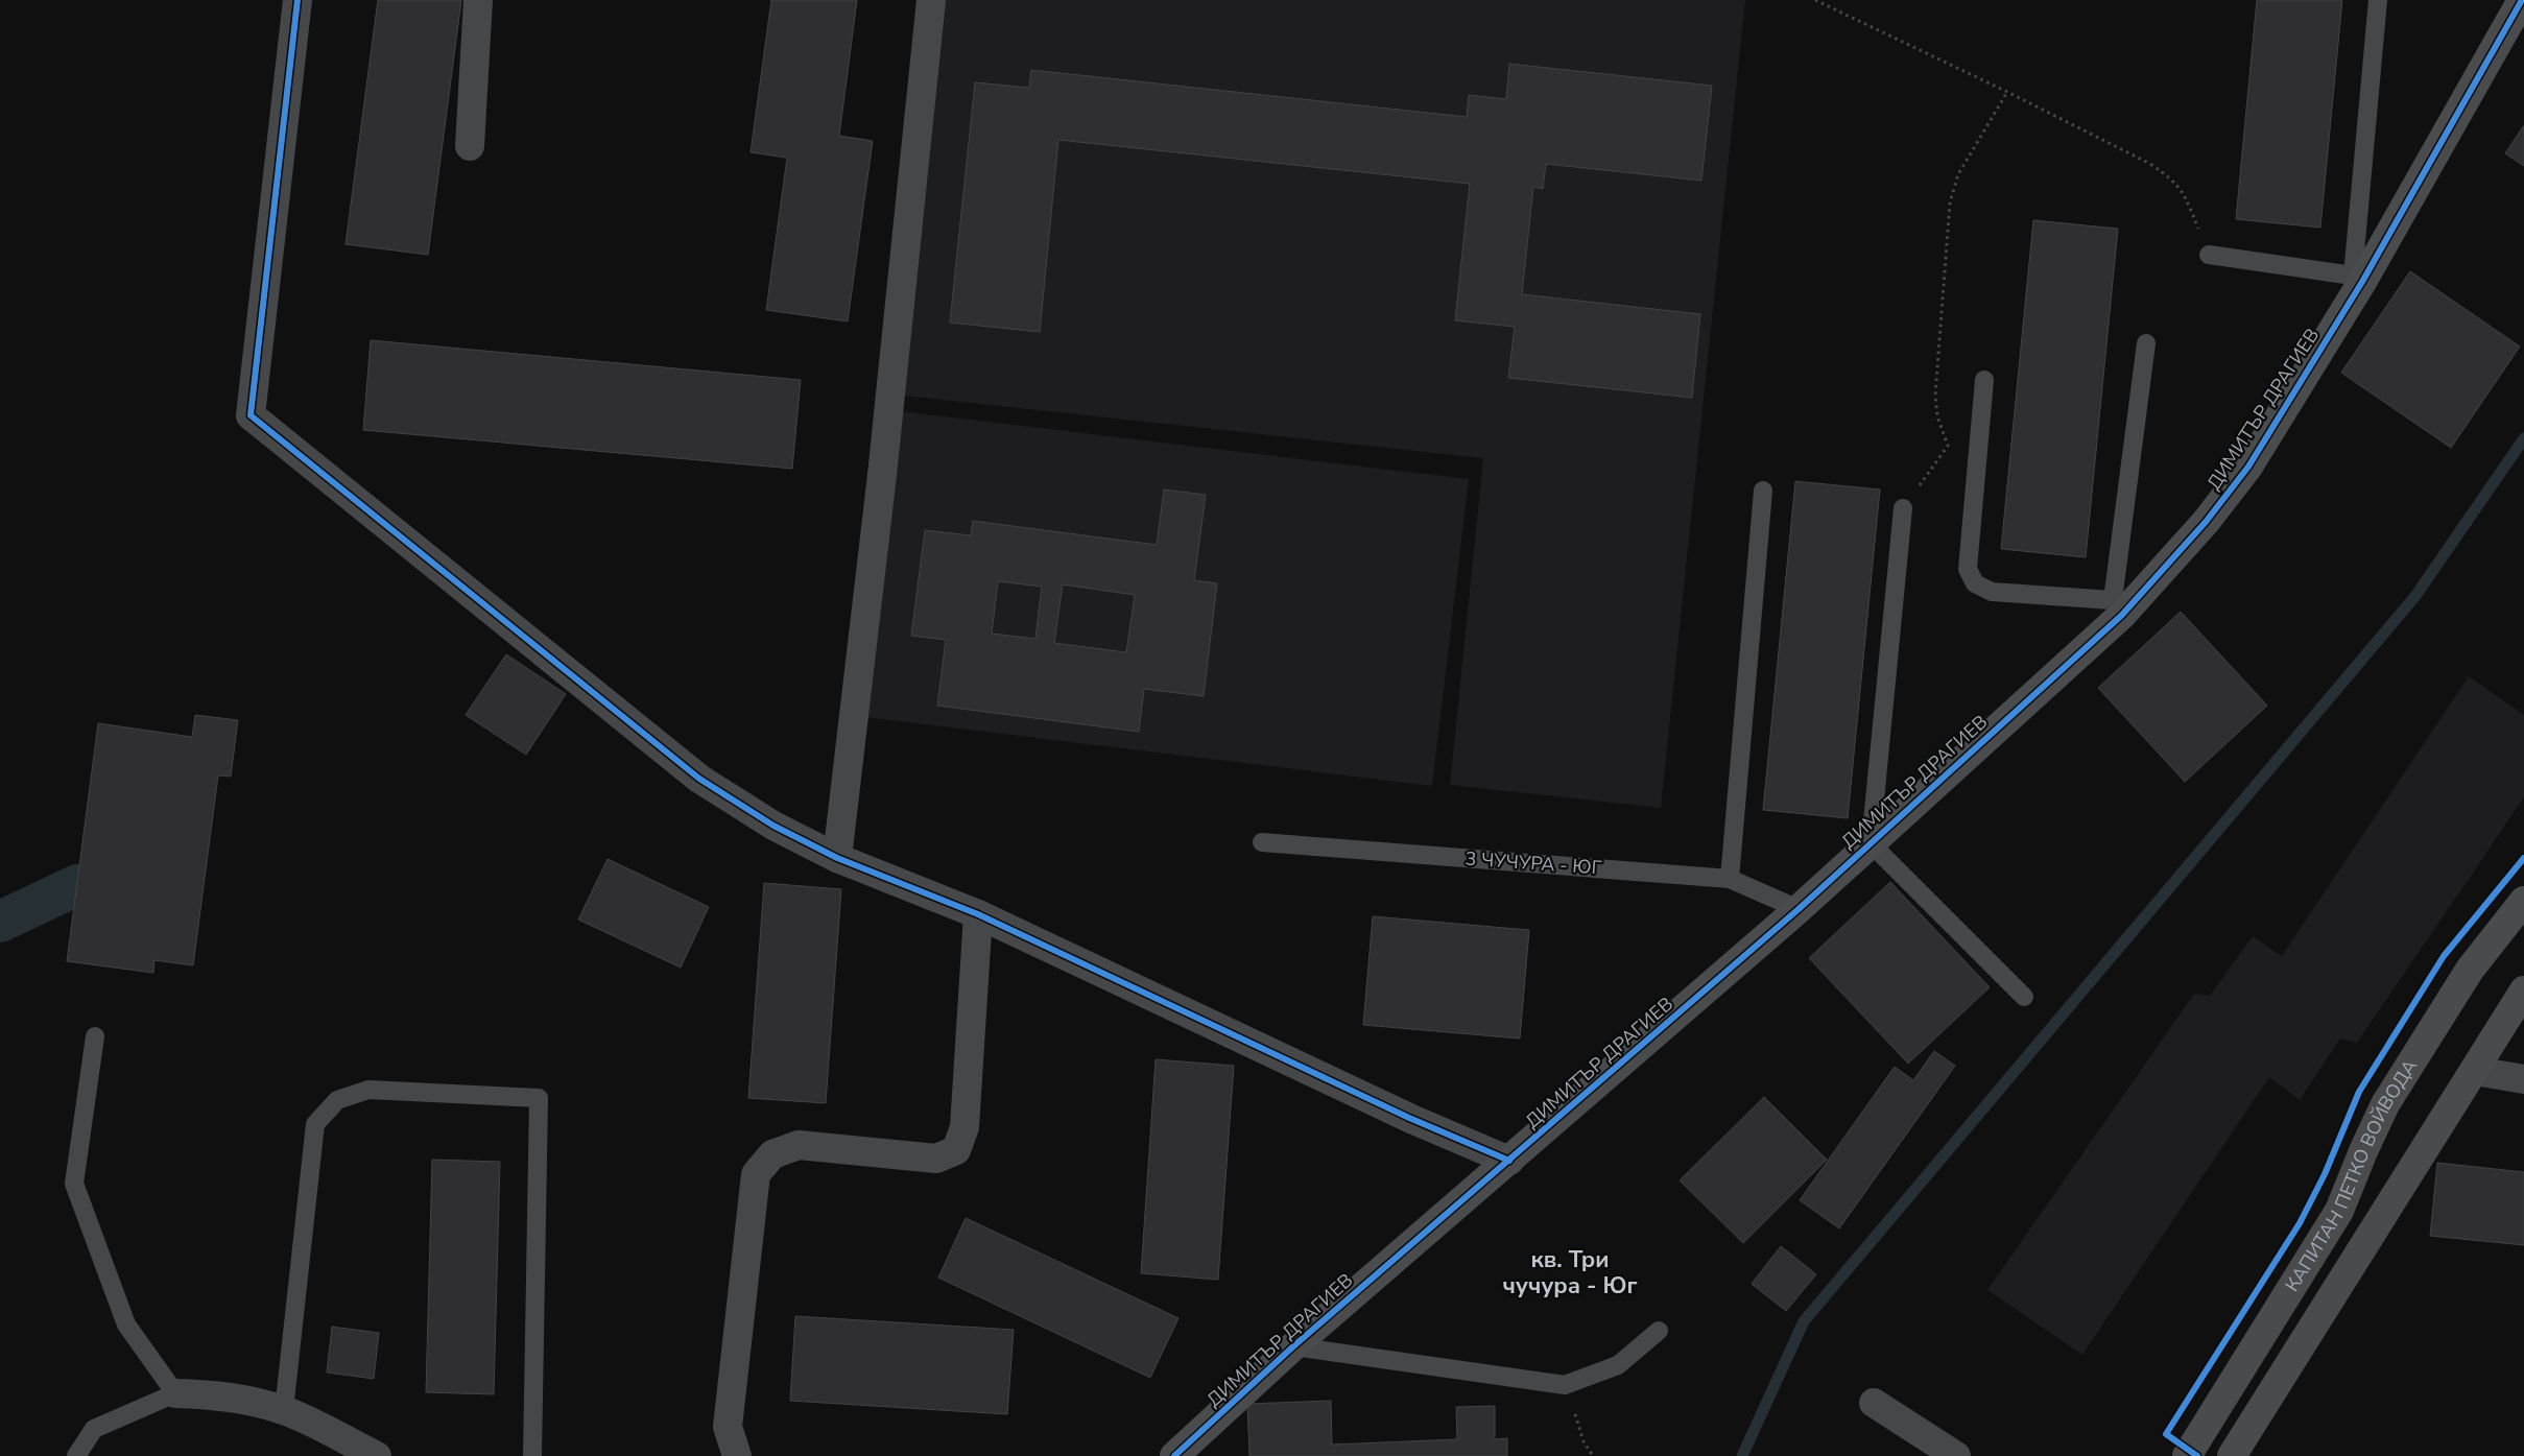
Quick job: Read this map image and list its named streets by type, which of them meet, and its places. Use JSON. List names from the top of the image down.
{
  "streets": {
    "street": ["ДИМИТЪР ДРАГИЕВ", "КАПИТАН ПЕТКО ВОЙВОДА"],
    "lane": ["3 ЧУЧУРА - ЮГ"]
  },
  "crossings": [
    ["ДИМИТЪР ДРАГИЕВ", "3 ЧУЧУРА - ЮГ"]
  ],
  "districts": ["кв. Три чучура - Юг"]
}
